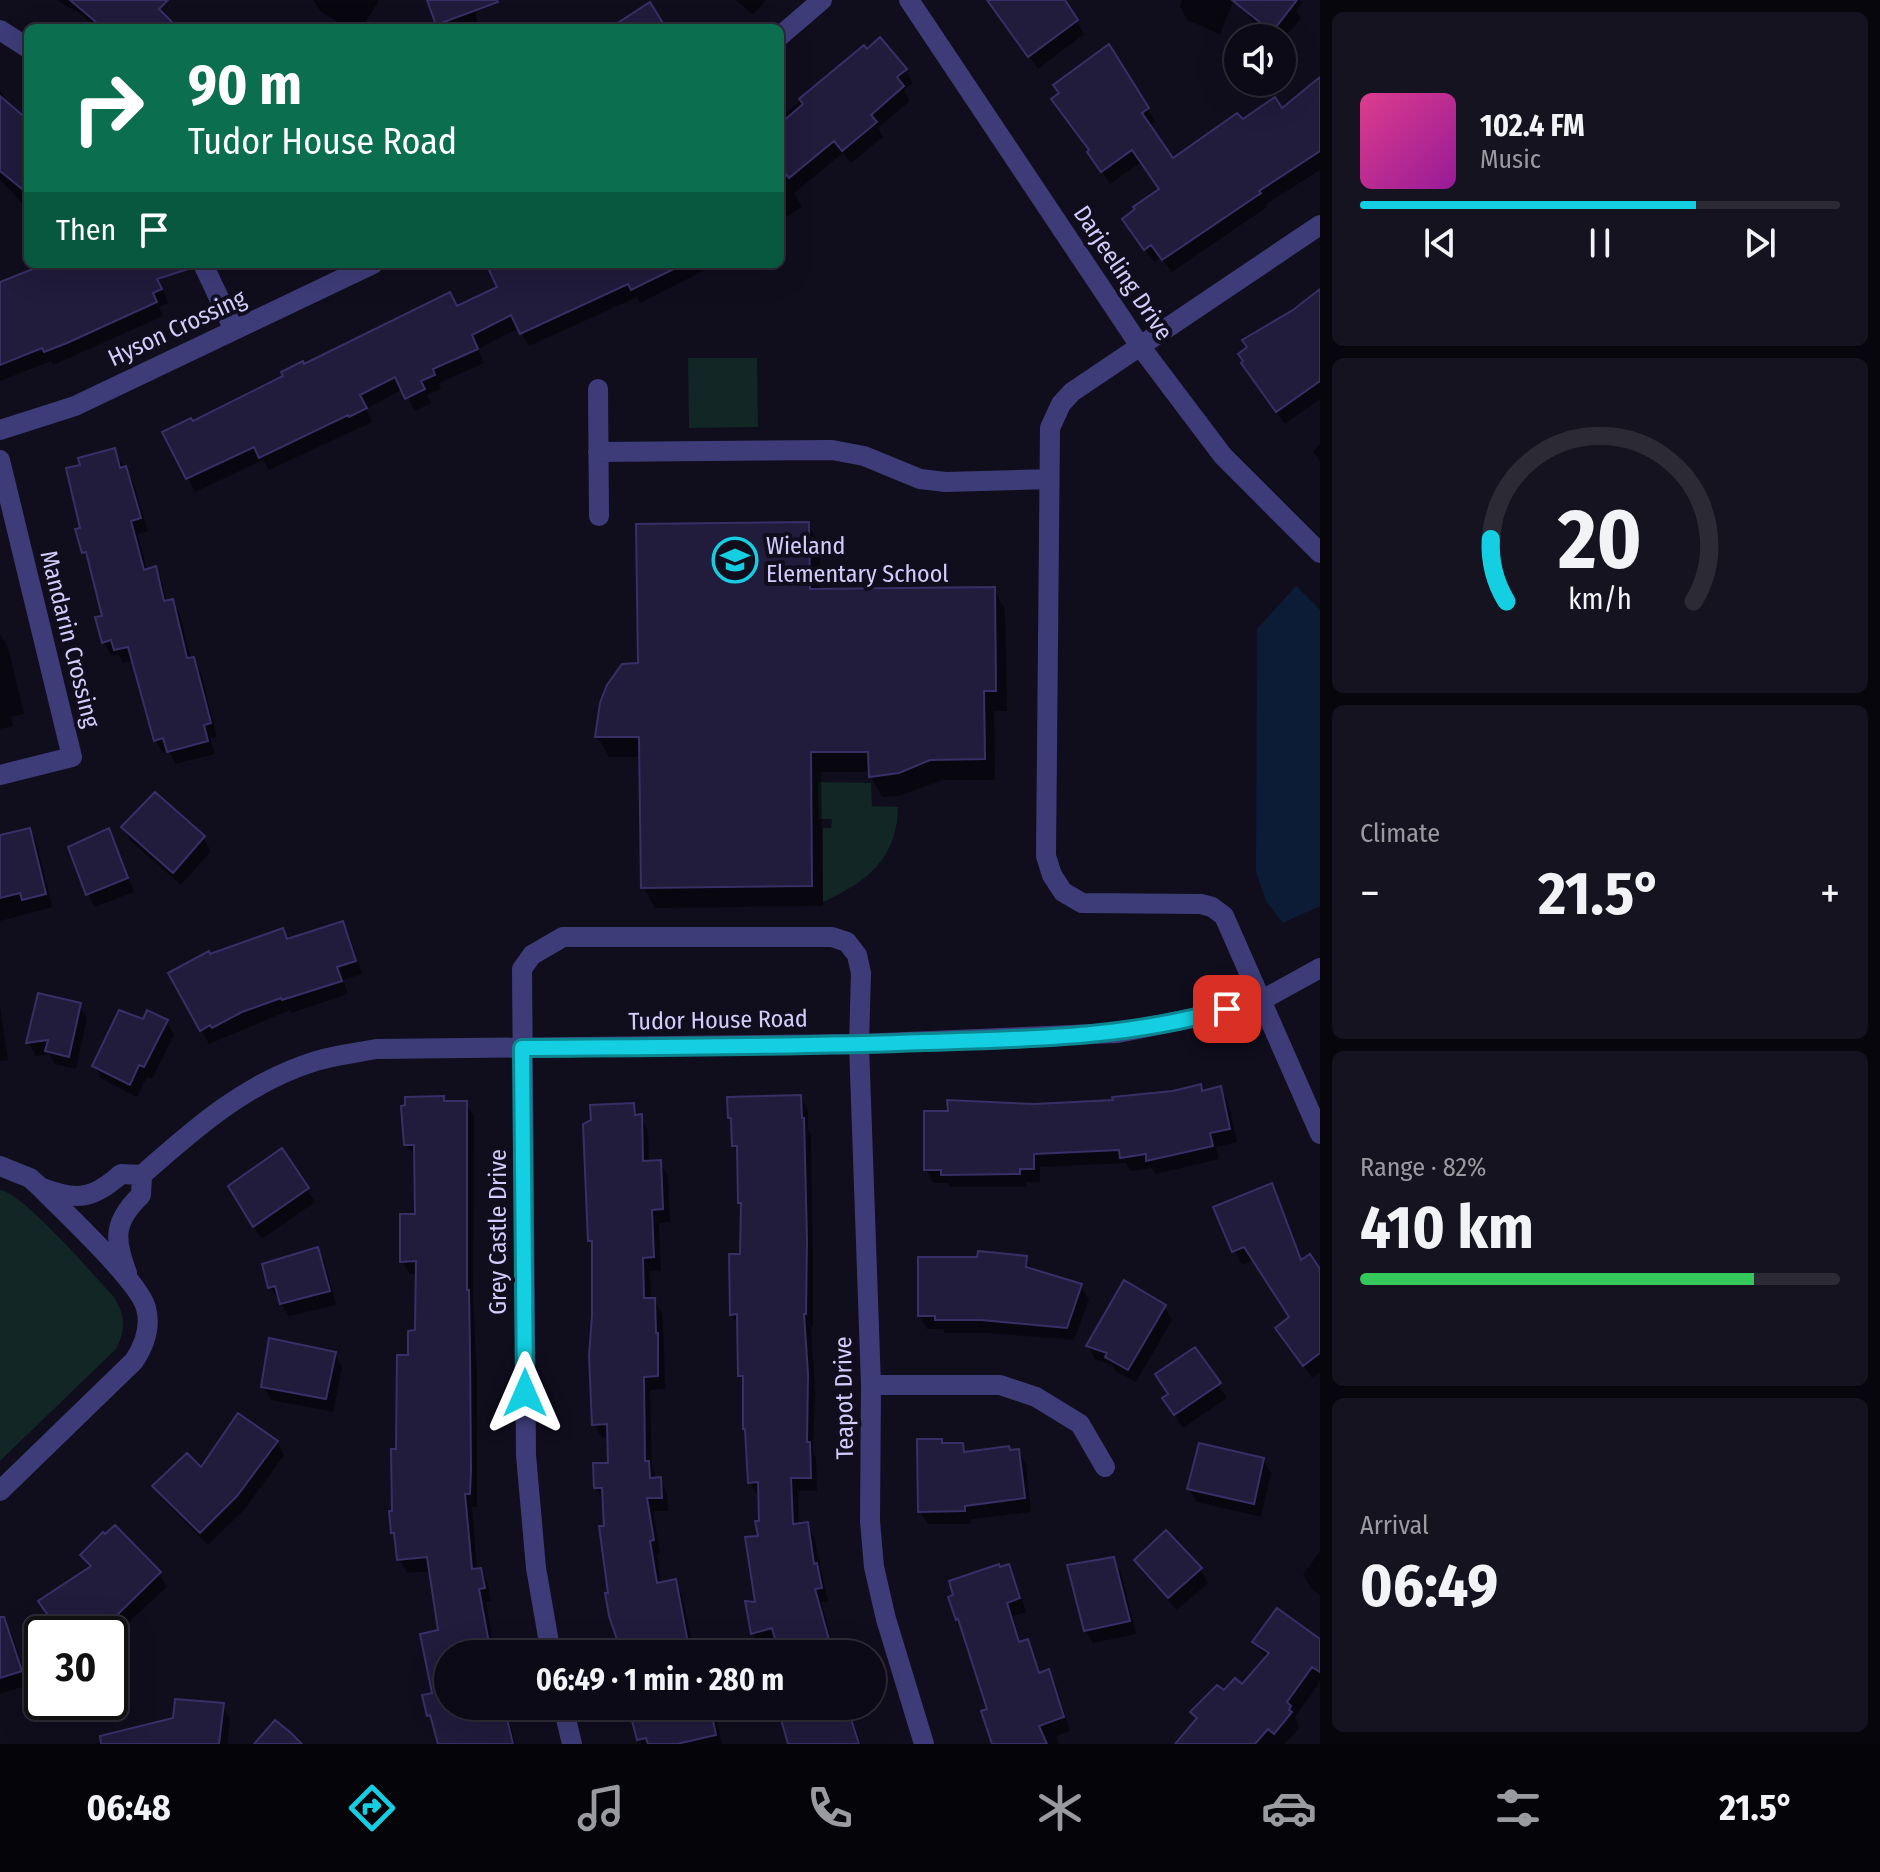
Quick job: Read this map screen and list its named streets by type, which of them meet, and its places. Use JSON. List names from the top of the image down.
{
  "streets": {
    "street": [
      "Darjeeling Drive",
      "Hyson Crossing",
      "Mandarin Crossing",
      "Tudor House Road",
      "Grey Castle Drive",
      "Teapot Drive"
    ]
  },
  "crossings": [
    ["Tudor House Road", "Grey Castle Drive"],
    ["Tudor House Road", "Teapot Drive"],
    ["Grey Castle Drive", "Teapot Drive"]
  ],
  "places": {
    "school or university": ["Wieland Elementary School"]
  },
  "page": {
    "turn": ["90 m", "Tudor House Road"],
    "song": ["102.4 FM", "Music"],
    "then": "Then",
    "tile": [
      "Climate",
      ["Range · 82%", "410 km"],
      ["Arrival", "06:49"]
    ],
    "heat": ["−", "21.5°", "+"],
    "limit": "30",
    "trip": "06:49 · 1 min · 280 m",
    "tabs": ["06:48", "21.5°"],
    "gauge": ["20", "km/h"]
  }
}
